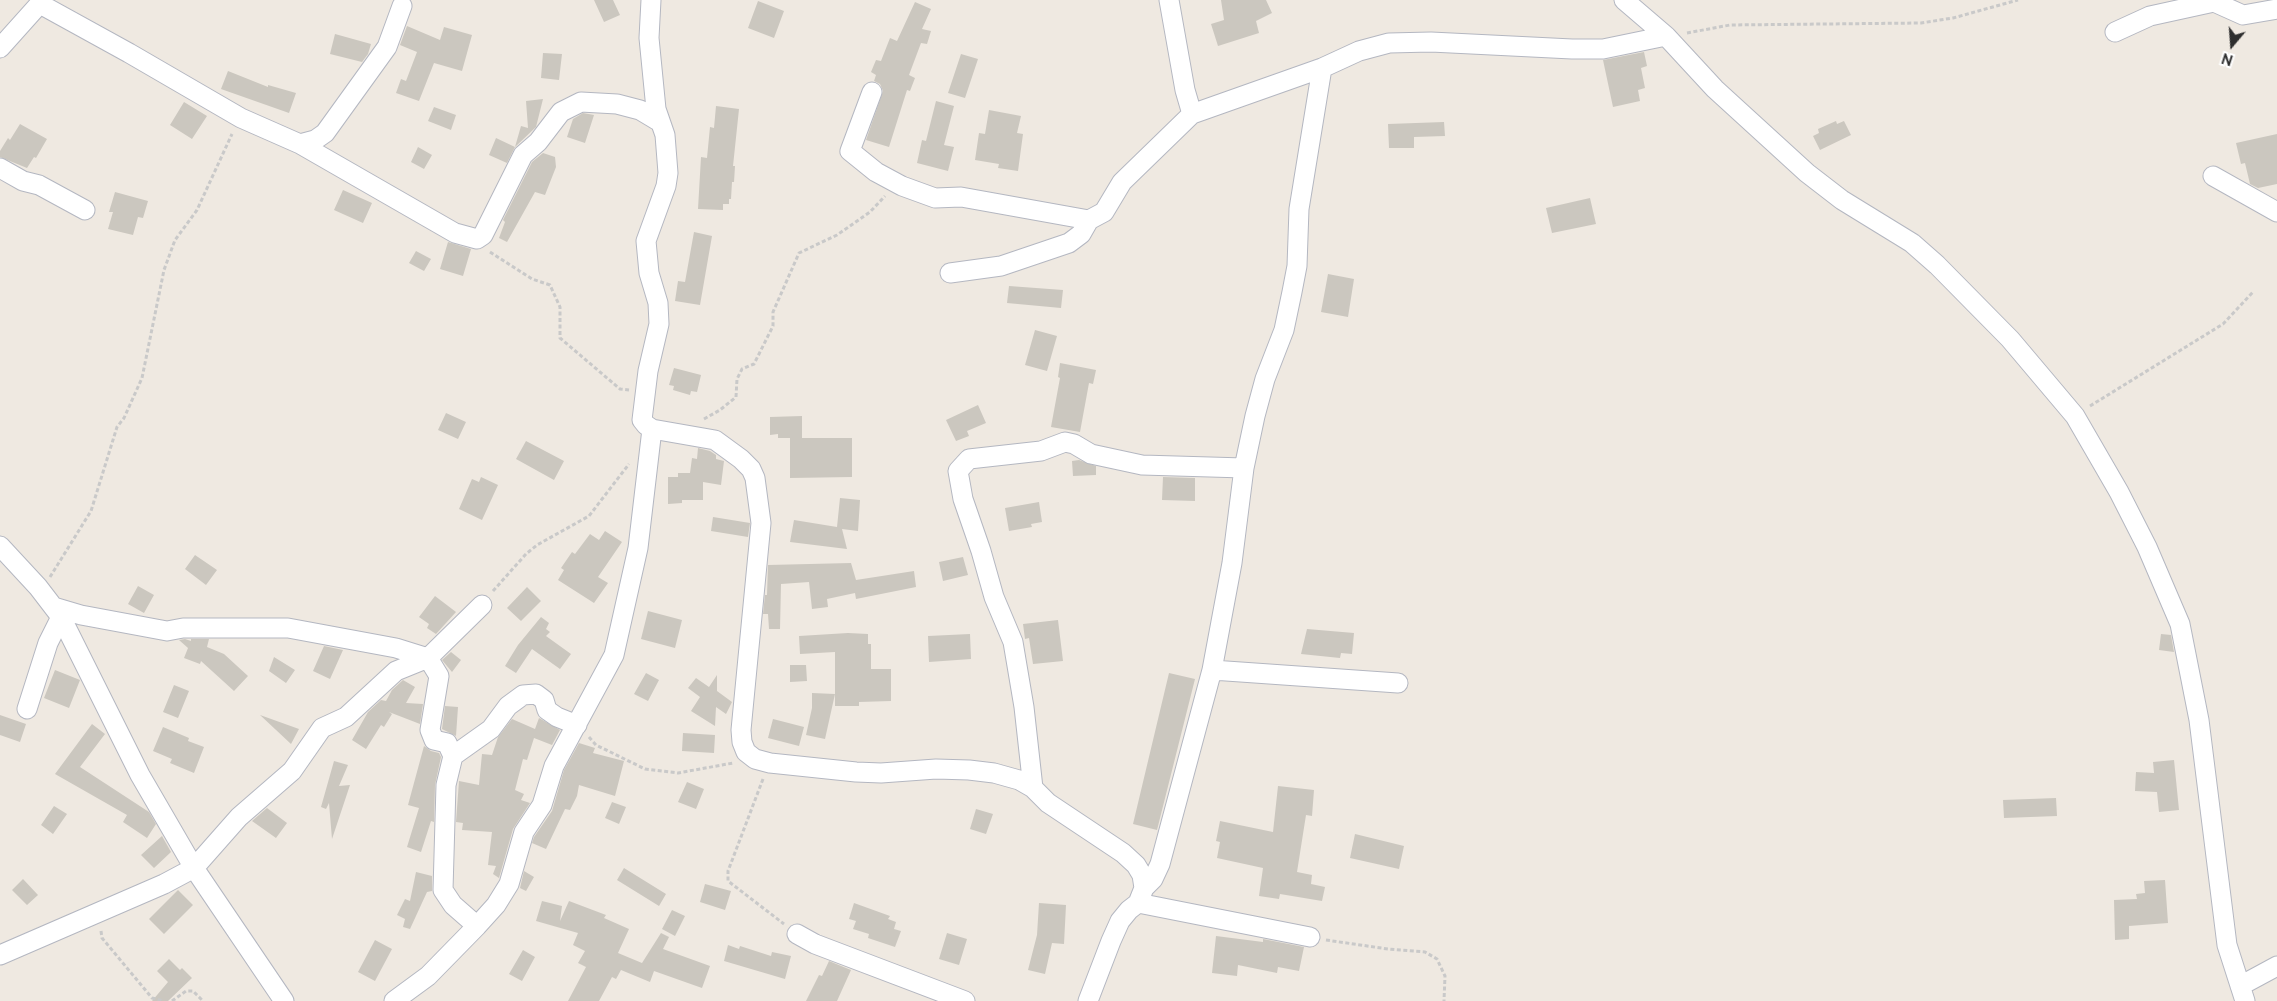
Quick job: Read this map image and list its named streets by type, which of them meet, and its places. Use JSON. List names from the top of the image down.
{
  "north": "bottom"
}
